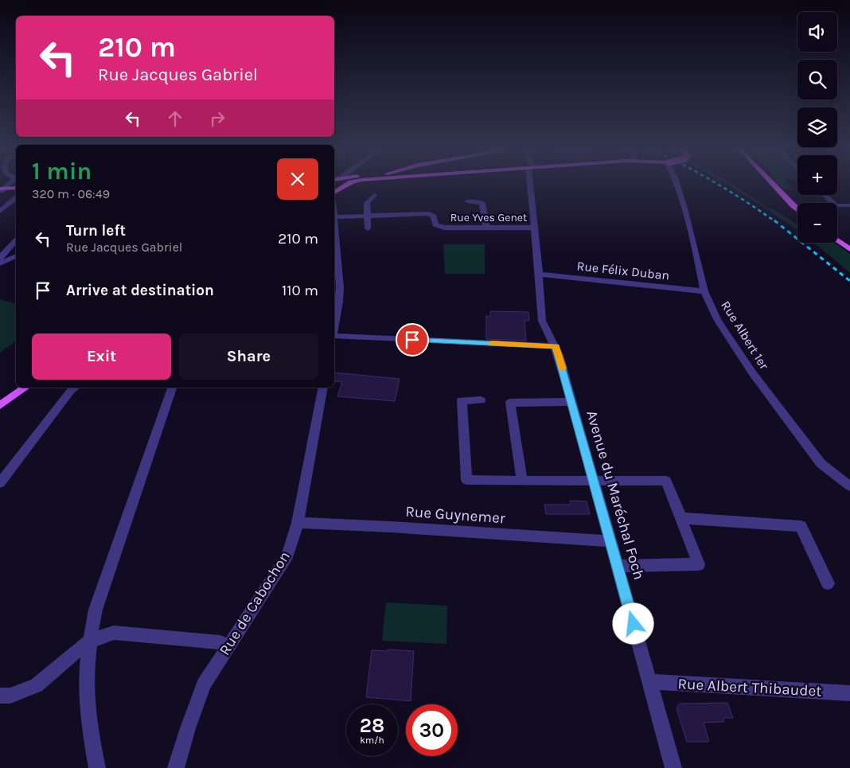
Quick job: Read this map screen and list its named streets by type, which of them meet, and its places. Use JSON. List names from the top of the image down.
{
  "streets": {
    "street": [
      "Rue Yves Genet",
      "Rue Félix Duban",
      "Rue Albert 1er",
      "Avenue du Maréchal Foch",
      "Rue Guynemer",
      "Rue de Cabochon",
      "Rue Albert Thibaudet"
    ]
  },
  "crossings": [
    ["Rue Yves Genet", "Avenue du Maréchal Foch"],
    ["Rue Félix Duban", "Rue Albert 1er"],
    ["Rue Félix Duban", "Avenue du Maréchal Foch"],
    ["Avenue du Maréchal Foch", "Rue Guynemer"],
    ["Avenue du Maréchal Foch", "Rue Albert Thibaudet"],
    ["Rue Guynemer", "Rue de Cabochon"]
  ],
  "page": {
    "map_buttons": ["+", "−"],
    "turn": ["210 m", "Rue Jacques Gabriel"],
    "heading": ["1 min", "320 m · 06:49"],
    "list": [
      {
        "name": "Turn left",
        "note": "Rue Jacques Gabriel",
        "value": "210 m"
      },
      {
        "name": "Arrive at destination",
        "value": "110 m"
      }
    ],
    "buttons": ["Exit", "Share"],
    "speed": "28 km/h",
    "limit": "30"
  }
}
